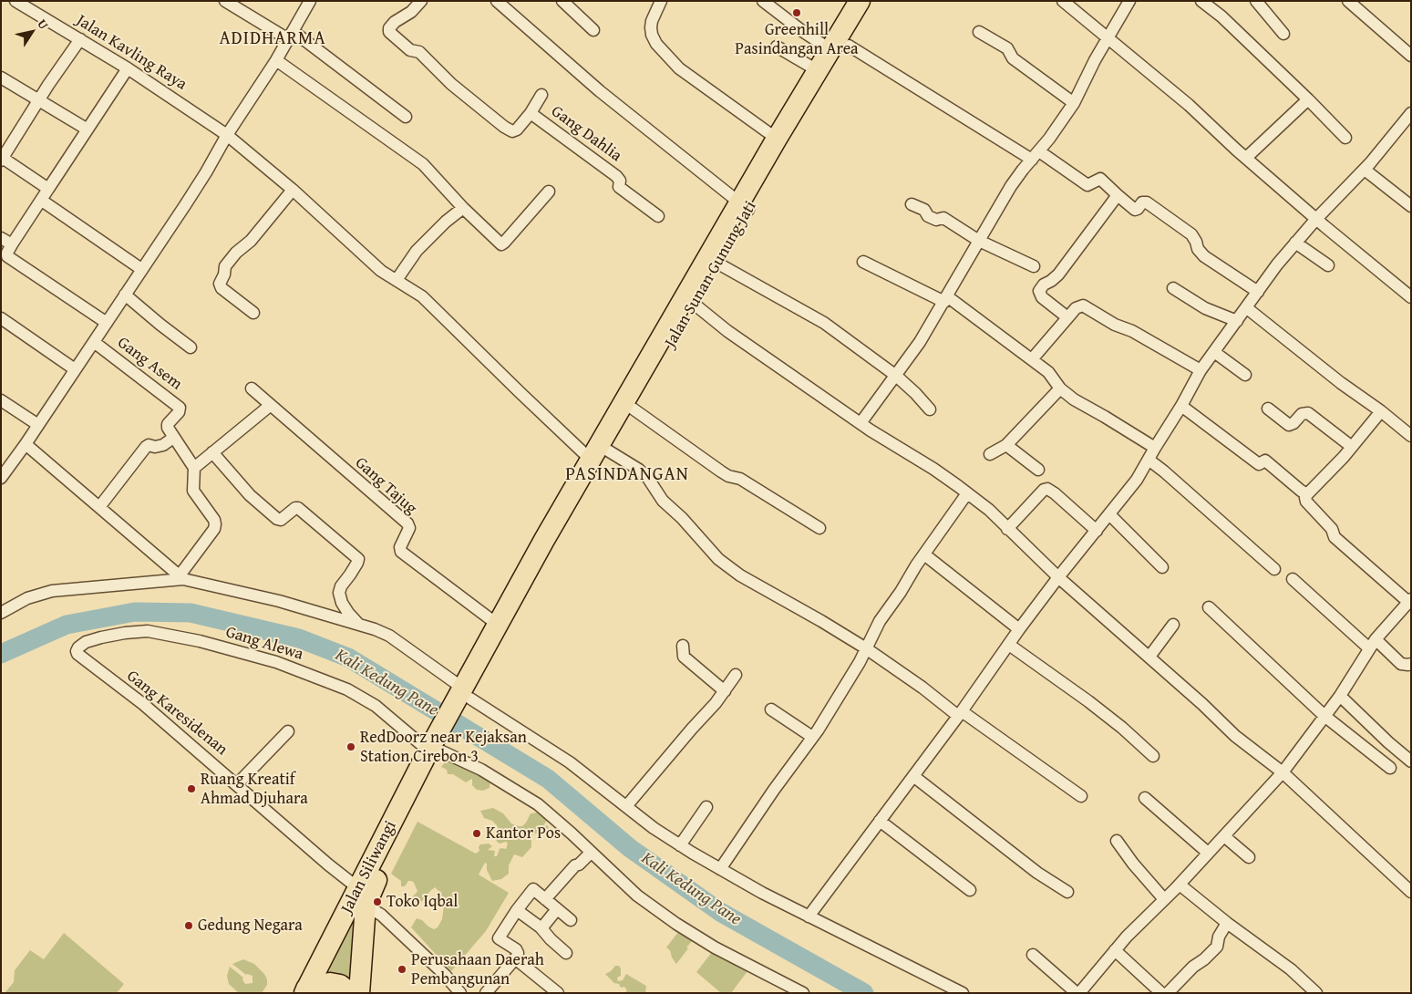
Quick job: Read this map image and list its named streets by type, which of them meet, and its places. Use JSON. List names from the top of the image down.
{
  "streets": {
    "highway": ["Jalan Sunan Gunung Jati", "Jalan Siliwangi"],
    "street": [
      "Jalan Kavling Raya",
      "Gang Dahlia",
      "Gang Asem",
      "Gang Tajug",
      "Gang Alewa",
      "Gang Karesidenan"
    ]
  },
  "crossings": [
    ["Jalan Kavling Raya", "Jalan Sunan Gunung Jati"],
    ["Gang Alewa", "Gang Karesidenan"],
    ["Gang Alewa", "Jalan Siliwangi"],
    ["Gang Karesidenan", "Jalan Siliwangi"]
  ],
  "districts": ["ADIDHARMA", "PASINDANGAN"],
  "water": ["Kali Kedung Pane"],
  "places": [
    "Greenhill Pasindangan Area",
    "RedDoorz near Kejaksan Station Cirebon 3",
    "Ruang Kreatif Ahmad Djuhara",
    "Kantor Pos",
    "Toko Iqbal",
    "Gedung Negara",
    "Perusahaan Daerah Pembangunan"
  ],
  "north": "top right"
}
